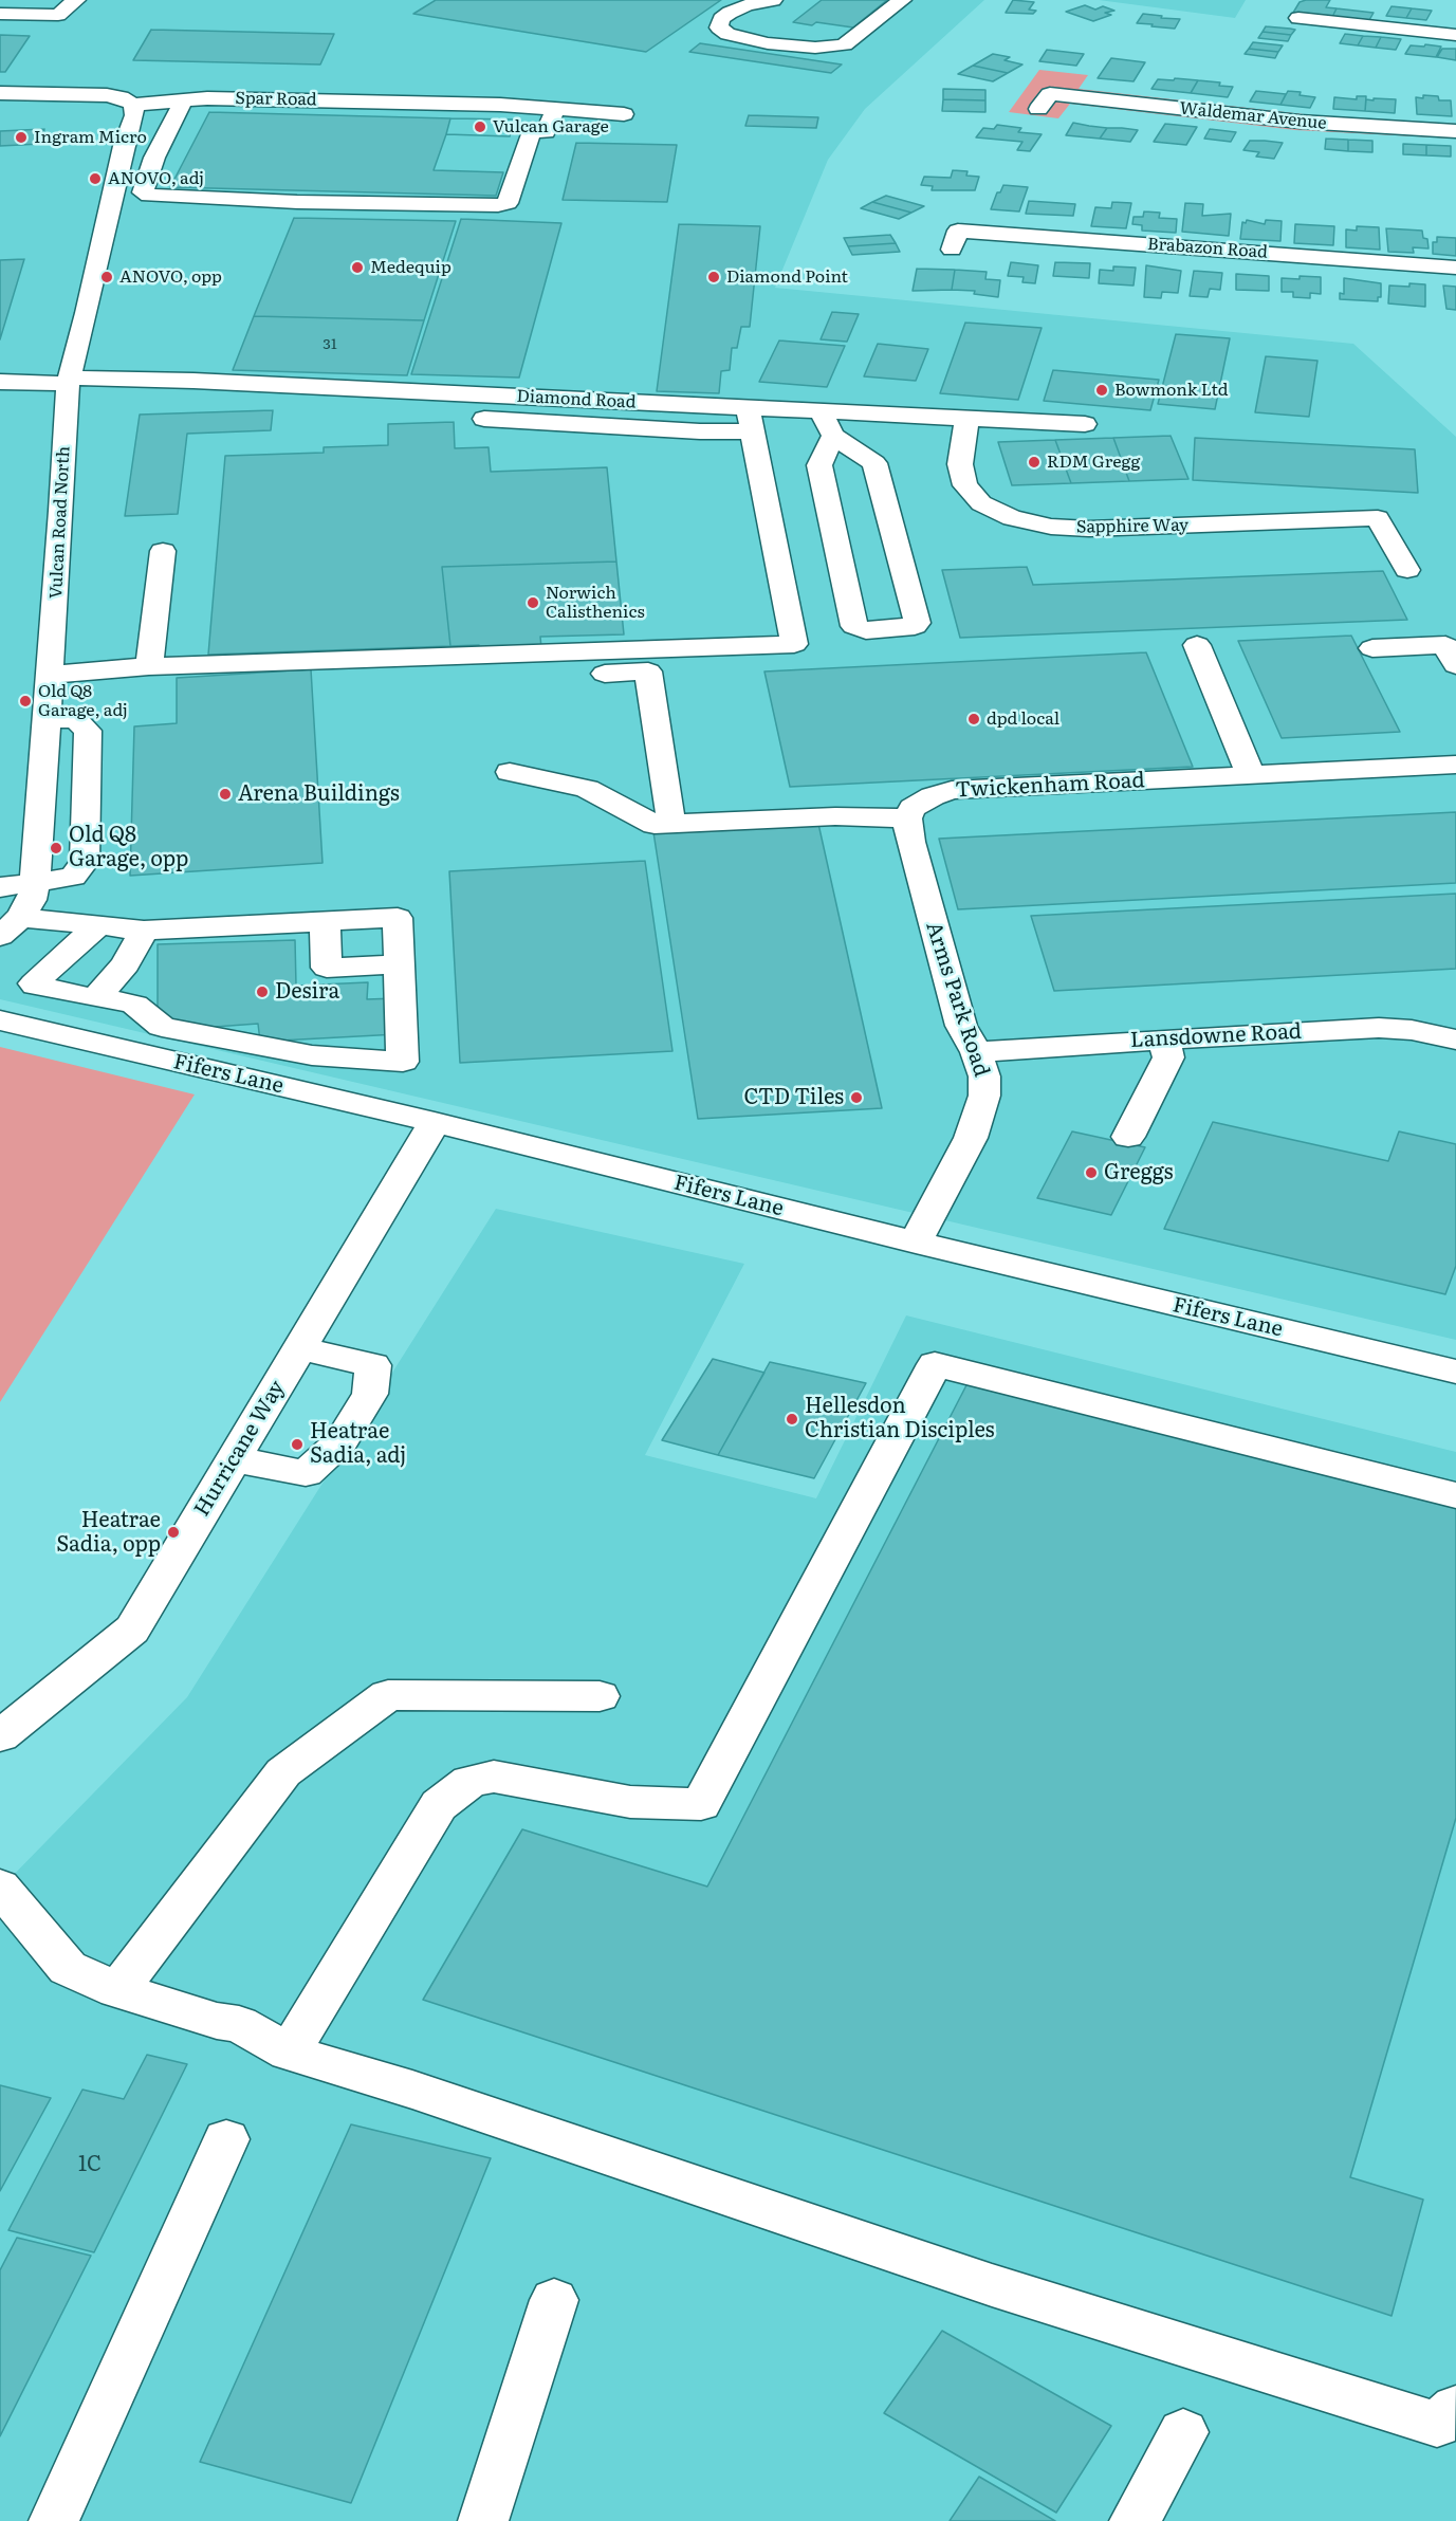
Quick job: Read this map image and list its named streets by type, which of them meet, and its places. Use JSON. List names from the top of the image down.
{
  "streets": {
    "street": [
      "Spar Road",
      "Waldemar Avenue",
      "Brabazon Road",
      "Diamond Road",
      "Vulcan Road North",
      "Sapphire Way",
      "Twickenham Road",
      "Arms Park Road",
      "Lansdowne Road",
      "Fifers Lane",
      "Hurricane Way"
    ]
  },
  "crossings": [
    ["Spar Road", "Vulcan Road North"],
    ["Diamond Road", "Vulcan Road North"],
    ["Diamond Road", "Sapphire Way"],
    ["Twickenham Road", "Arms Park Road"],
    ["Arms Park Road", "Lansdowne Road"],
    ["Arms Park Road", "Fifers Lane"],
    ["Fifers Lane", "Hurricane Way"]
  ],
  "places": [
    "Vulcan Garage",
    "Ingram Micro",
    "ANOVO, adj",
    "Medequip",
    "ANOVO, opp",
    "Diamond Point",
    "Bowmonk Ltd",
    "RDM Gregg",
    "Norwich Calisthenics",
    "Old Q8 Garage, adj",
    "dpd local",
    "Arena Buildings",
    "Old Q8 Garage, opp",
    "Desira",
    "CTD Tiles",
    "Greggs",
    "Hellesdon Christian Disciples",
    "Heatrae Sadia, adj",
    "Heatrae Sadia, opp"
  ],
  "house_numbers": ["31", "1C"]
}
